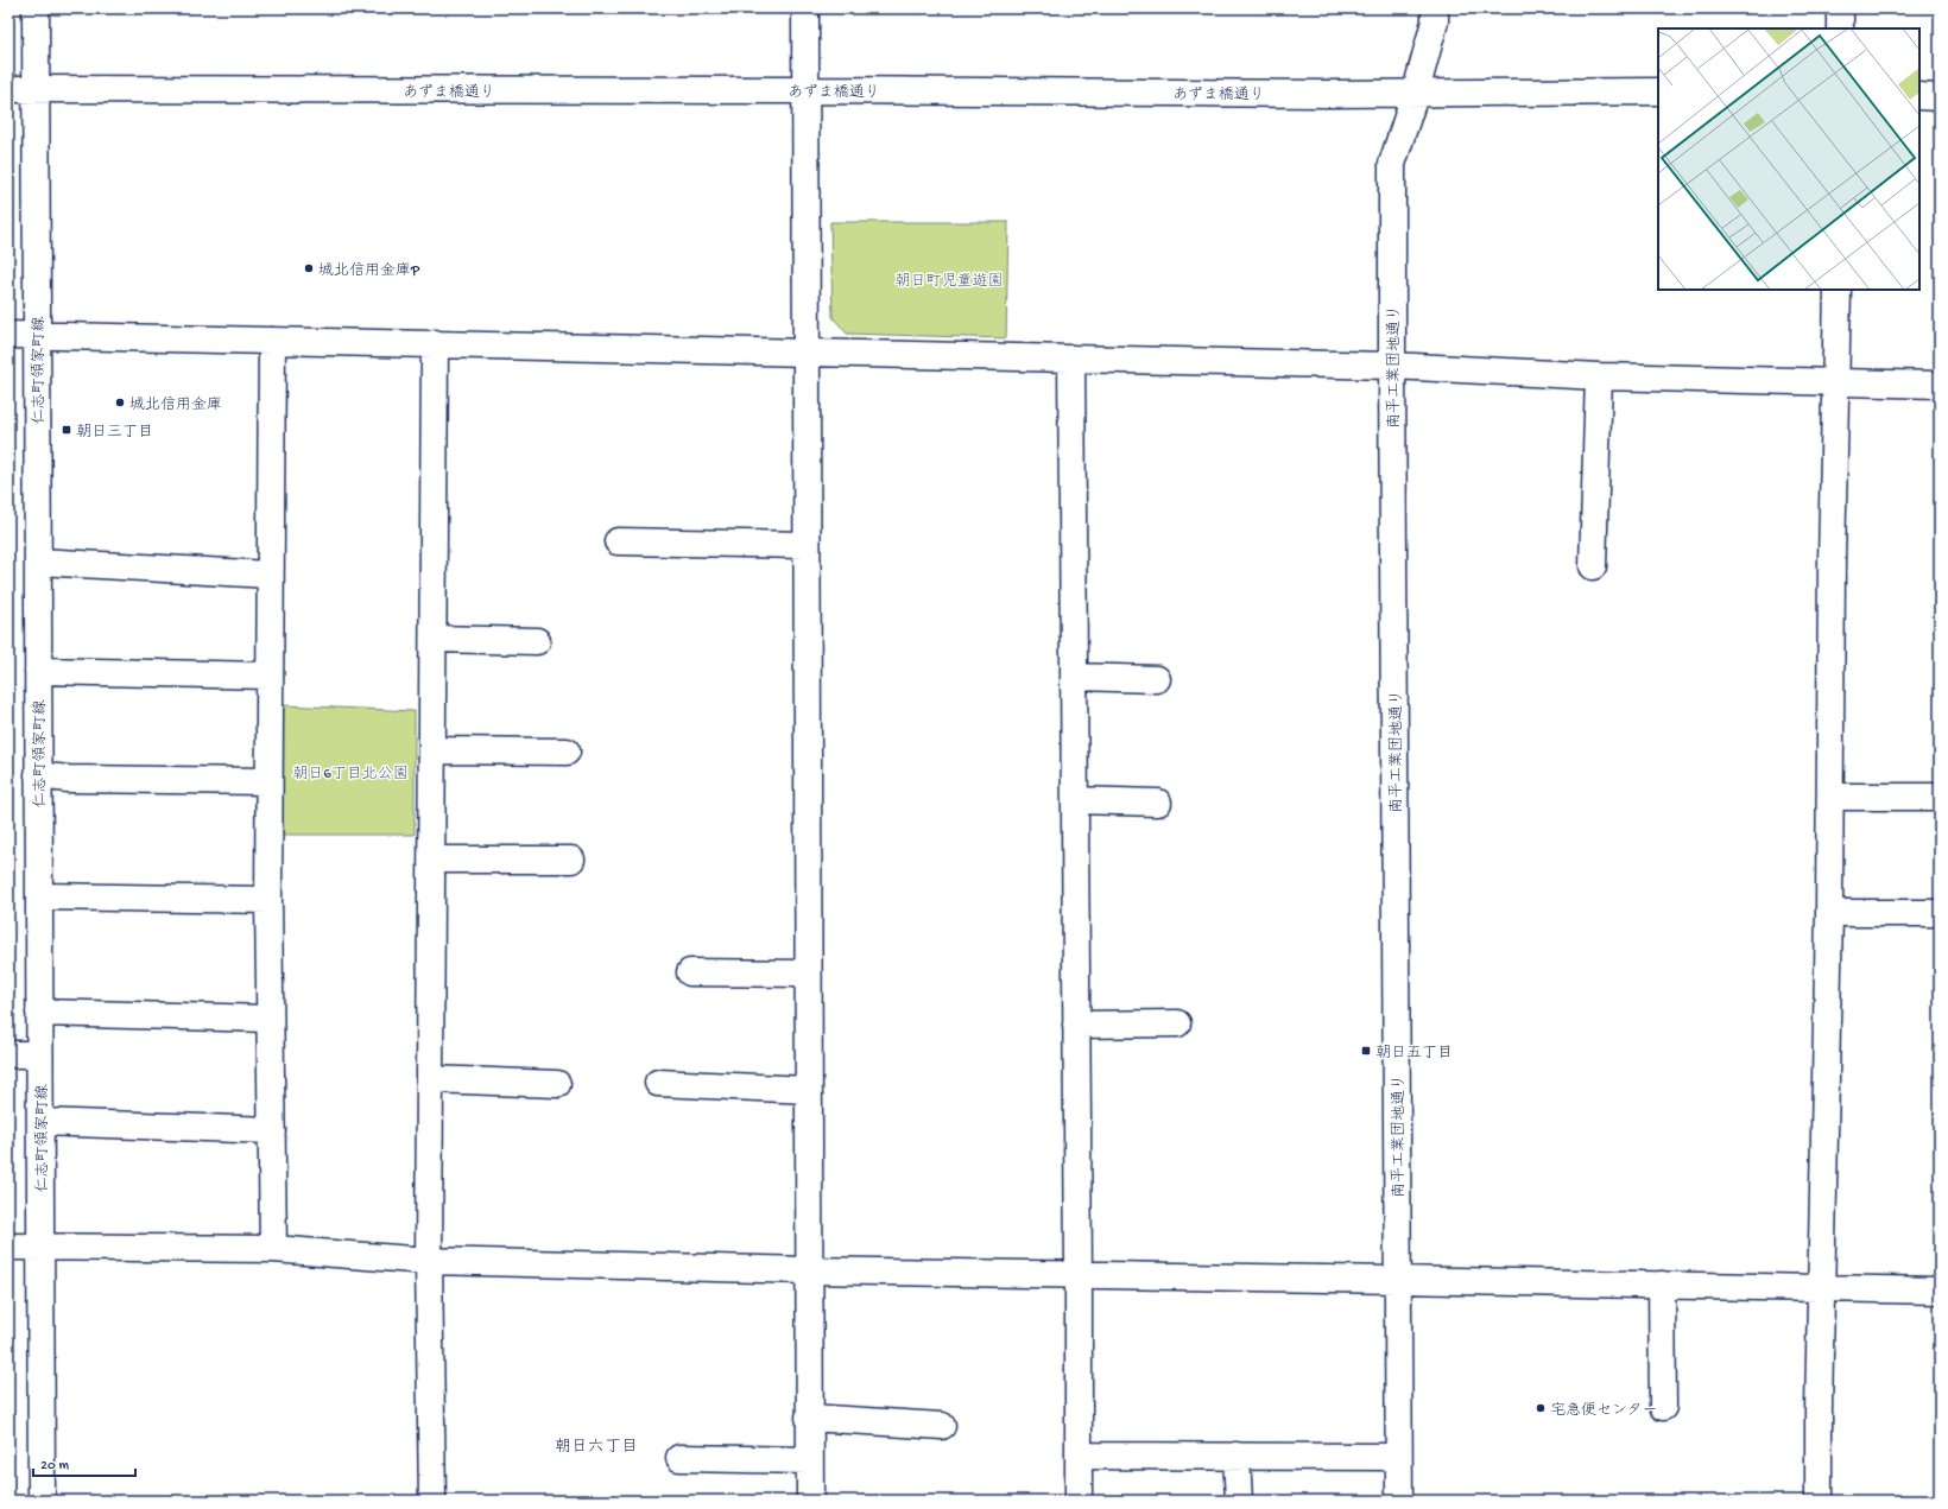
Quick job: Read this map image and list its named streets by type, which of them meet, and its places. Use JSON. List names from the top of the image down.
{
  "streets": {
    "street": ["あずま橋通り", "南平工業団地通り", "仁志町領家町線"]
  },
  "crossings": [
    ["あずま橋通り", "南平工業団地通り"],
    ["あずま橋通り", "仁志町領家町線"]
  ],
  "districts": ["朝日六丁目"],
  "parks": ["朝日町児童遊園", "朝日6丁目北公園"],
  "places": {
    "other": ["城北信用金庫P", "城北信用金庫", "宅急便センター"],
    "transit": ["朝日三丁目", "朝日五丁目"]
  },
  "scale_bar": "20 m"
}
